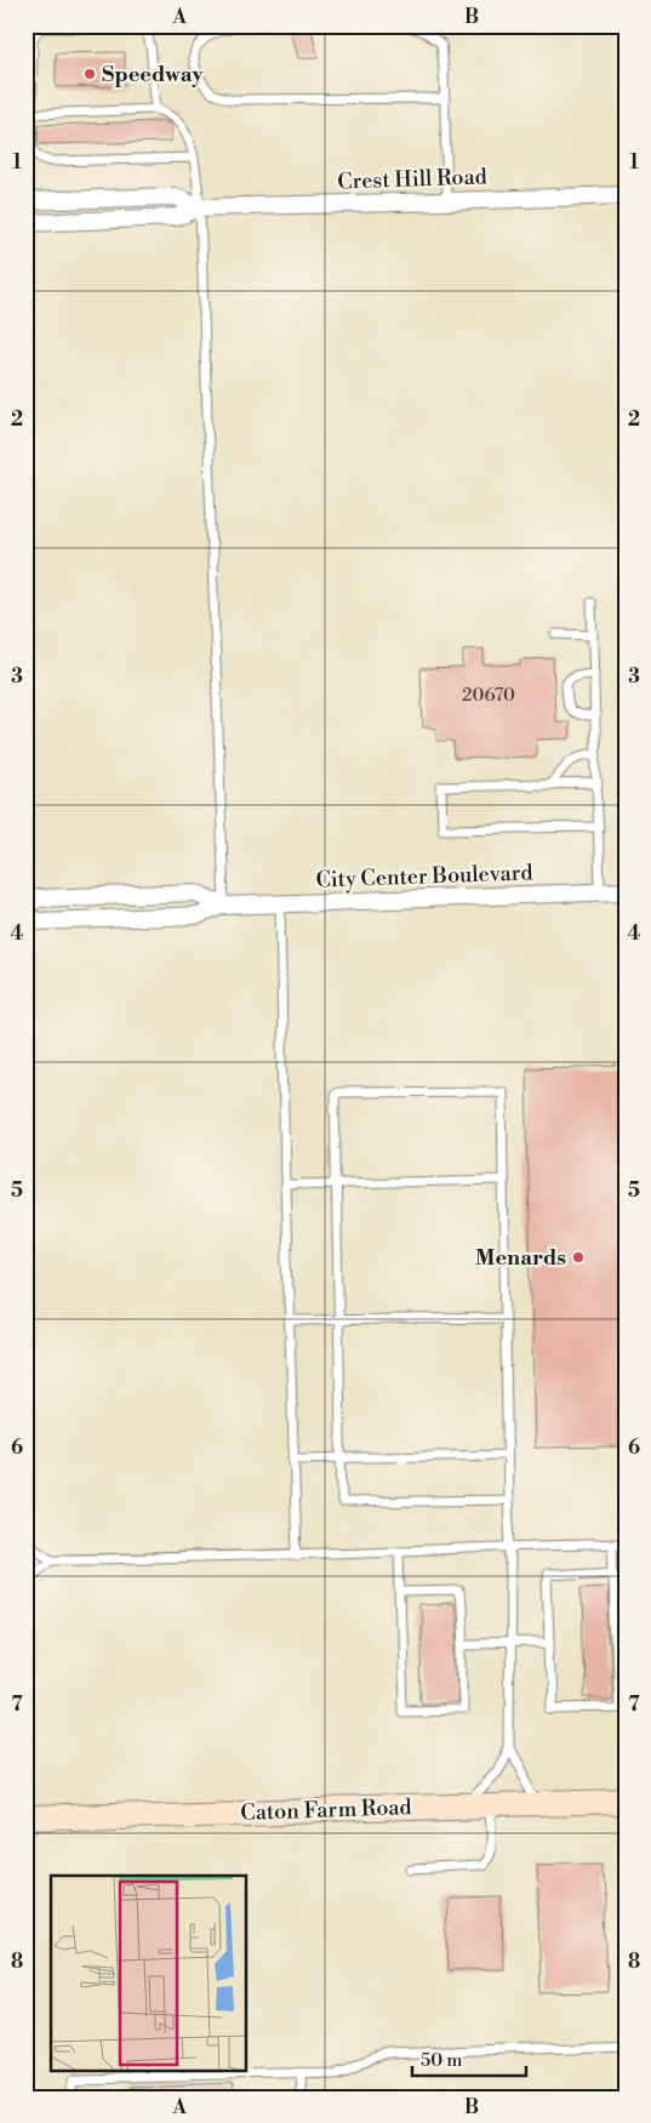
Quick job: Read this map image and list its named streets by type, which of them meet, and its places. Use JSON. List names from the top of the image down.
{
  "streets": {
    "street": ["Crest Hill Road", "City Center Boulevard", "Caton Farm Road"]
  },
  "places": ["Speedway", "Menards"],
  "house_numbers": ["20670"],
  "scale_bar": "50 m",
  "grid": {
    "columns": ["A", "B"],
    "rows": [
      "1",
      "2",
      "3",
      "4",
      "5",
      "6",
      "7",
      "8"
    ]
  }
}
